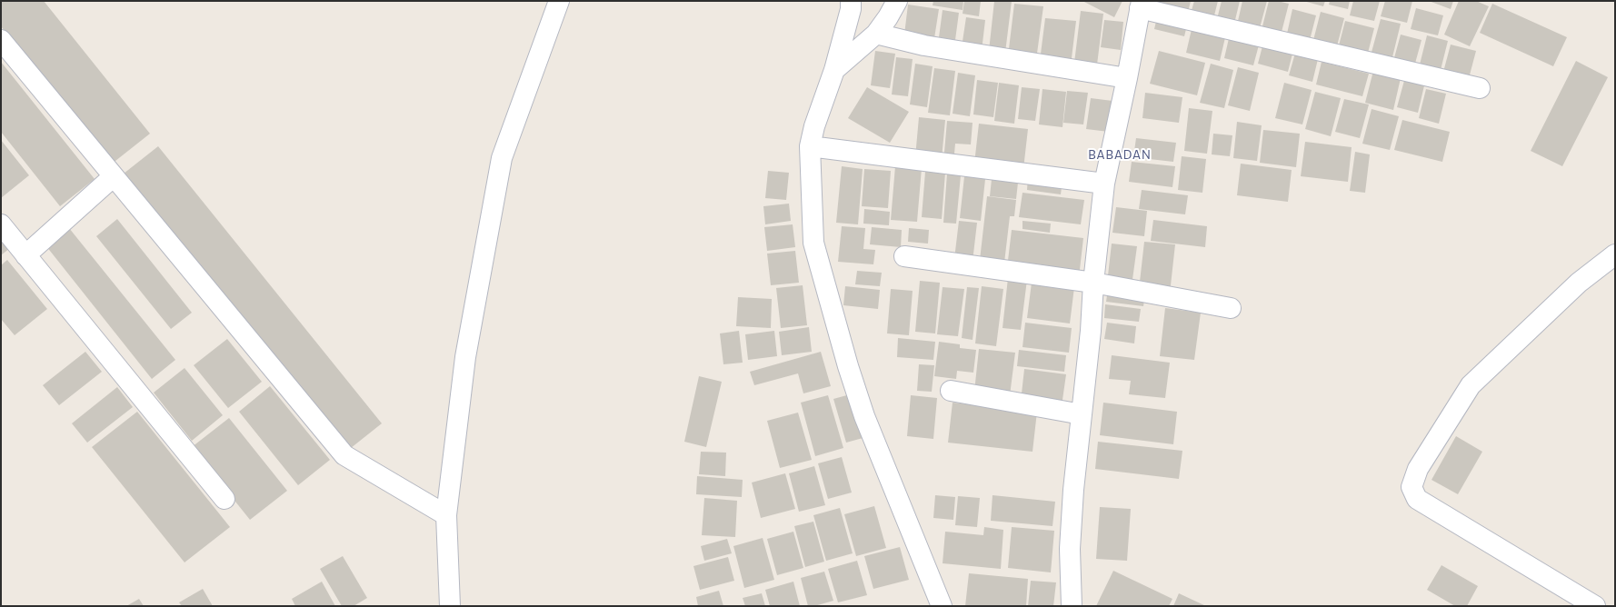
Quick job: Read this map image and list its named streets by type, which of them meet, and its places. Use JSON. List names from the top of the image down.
{
  "districts": ["BABADAN"]
}
